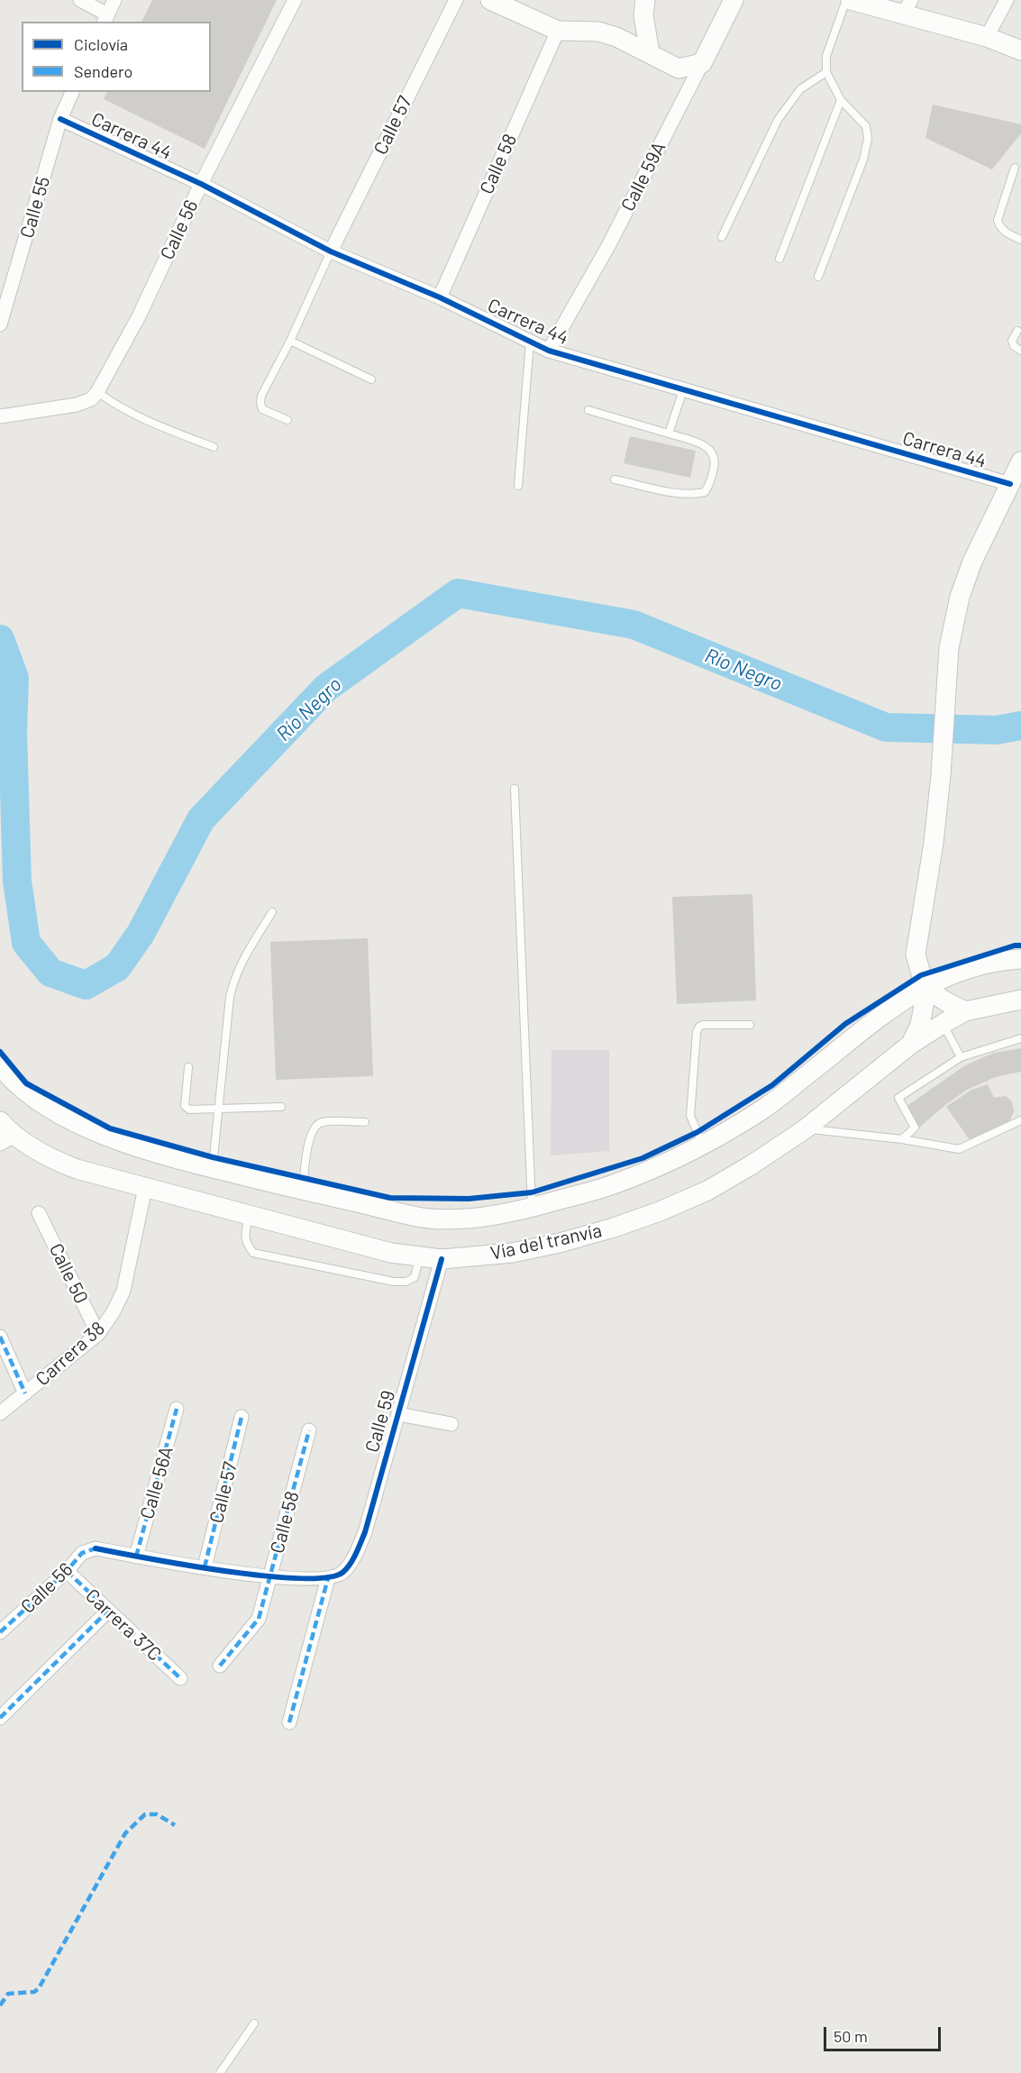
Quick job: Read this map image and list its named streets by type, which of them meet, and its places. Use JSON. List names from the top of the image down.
{
  "streets": {
    "main road": ["Calle 59A", "Vía del tranvía"],
    "street": [
      "Calle 57",
      "Carrera 44",
      "Calle 58",
      "Calle 55",
      "Calle 56",
      "Calle 50",
      "Carrera 38",
      "Calle 59",
      "Calle 56A",
      "Carrera 37C"
    ]
  },
  "crossings": [
    ["Calle 57", "Carrera 44"],
    ["Carrera 44", "Calle 58"],
    ["Carrera 44", "Calle 59A"],
    ["Carrera 44", "Calle 55"],
    ["Carrera 44", "Calle 56"],
    ["Calle 56", "Calle 56A"],
    ["Calle 56", "Carrera 37C"],
    ["Vía del tranvía", "Carrera 38"],
    ["Vía del tranvía", "Calle 59"],
    ["Calle 50", "Carrera 38"]
  ],
  "water": ["Río Negro"],
  "legend": ["Ciclovía", "Sendero"],
  "scale_bar": "50 m"
}
